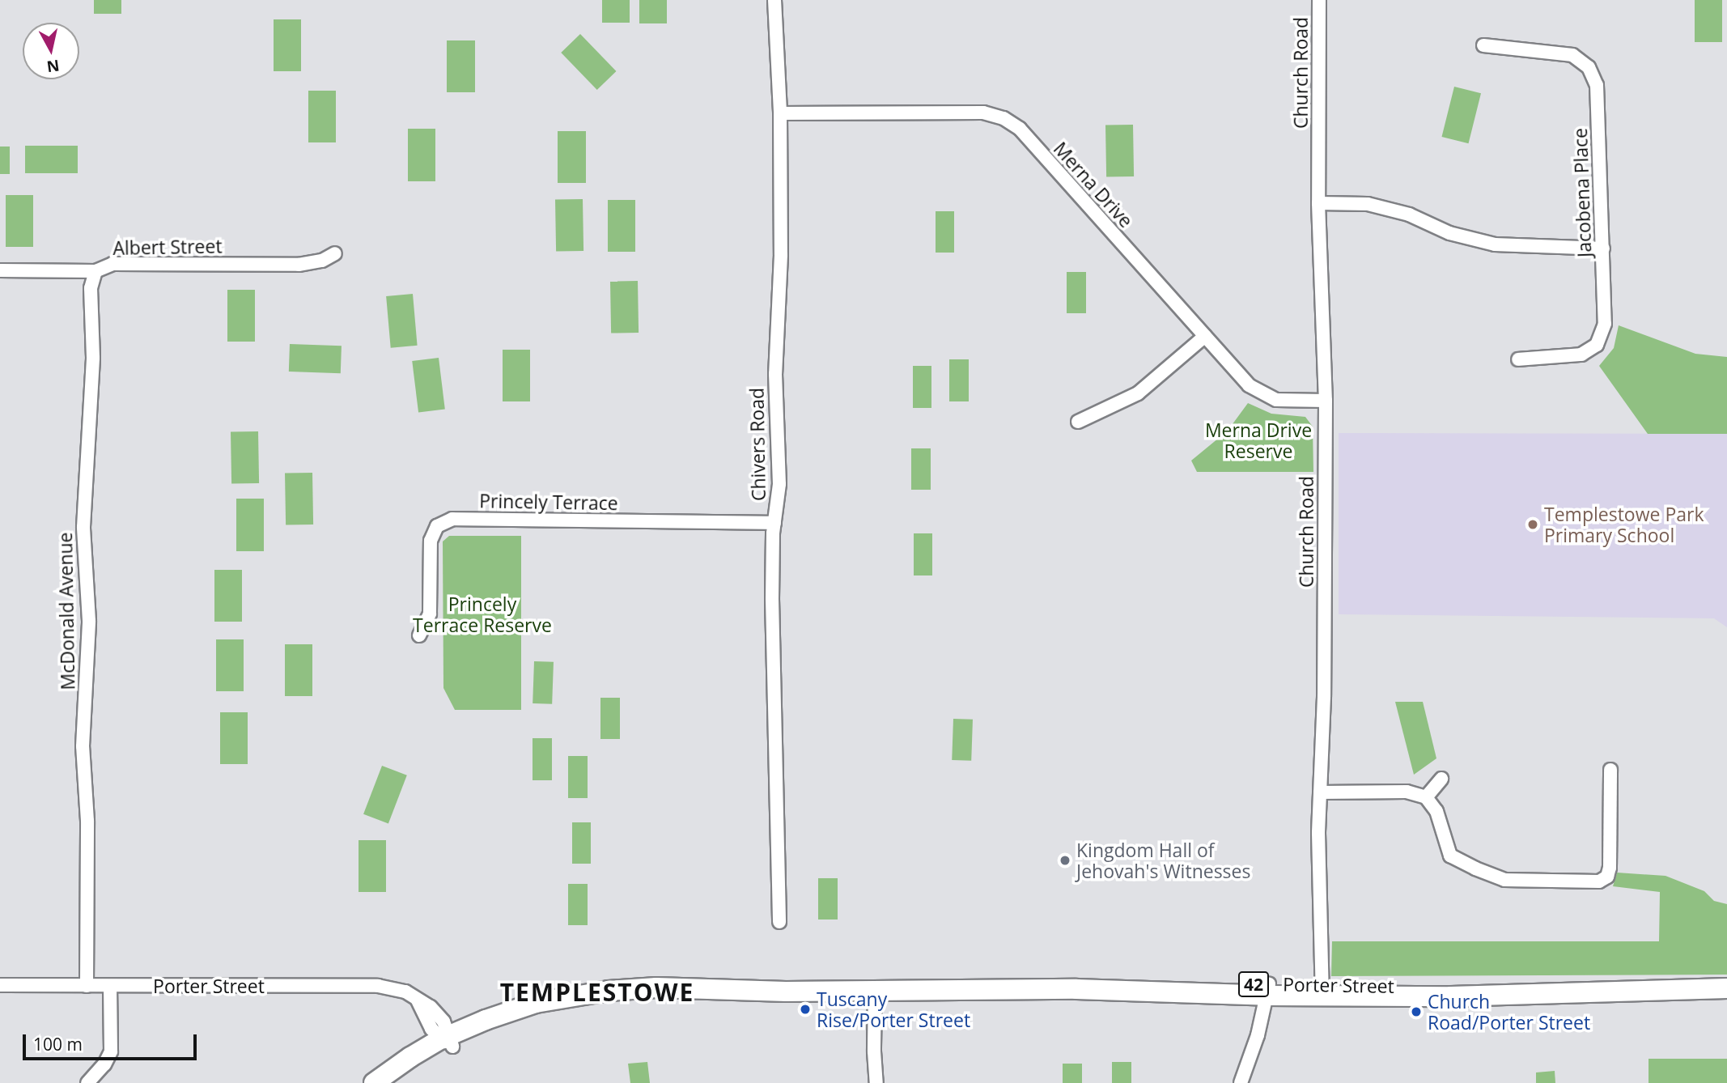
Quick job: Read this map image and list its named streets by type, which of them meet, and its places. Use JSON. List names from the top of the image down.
{
  "streets": {
    "main road": ["42", "Porter Street"],
    "street": [
      "Church Road",
      "Merna Drive",
      "Jacobena Place",
      "Albert Street",
      "Chivers Road",
      "Princely Terrace",
      "McDonald Avenue"
    ]
  },
  "crossings": [
    ["Church Road", "Merna Drive"],
    ["Church Road", "Porter Street"],
    ["Merna Drive", "Chivers Road"],
    ["Albert Street", "McDonald Avenue"],
    ["Chivers Road", "Princely Terrace"],
    ["McDonald Avenue", "Porter Street"],
    ["42", "Porter Street"]
  ],
  "districts": ["TEMPLESTOWE"],
  "parks": ["Merna Drive Reserve", "Princely Terrace Reserve"],
  "places": [
    "Templestowe Park Primary School",
    "Kingdom Hall of Jehovah's Witnesses",
    "Tuscany Rise/Porter Street",
    "Church Road/Porter Street"
  ],
  "scale_bar": "100 m",
  "north": "bottom"
}
